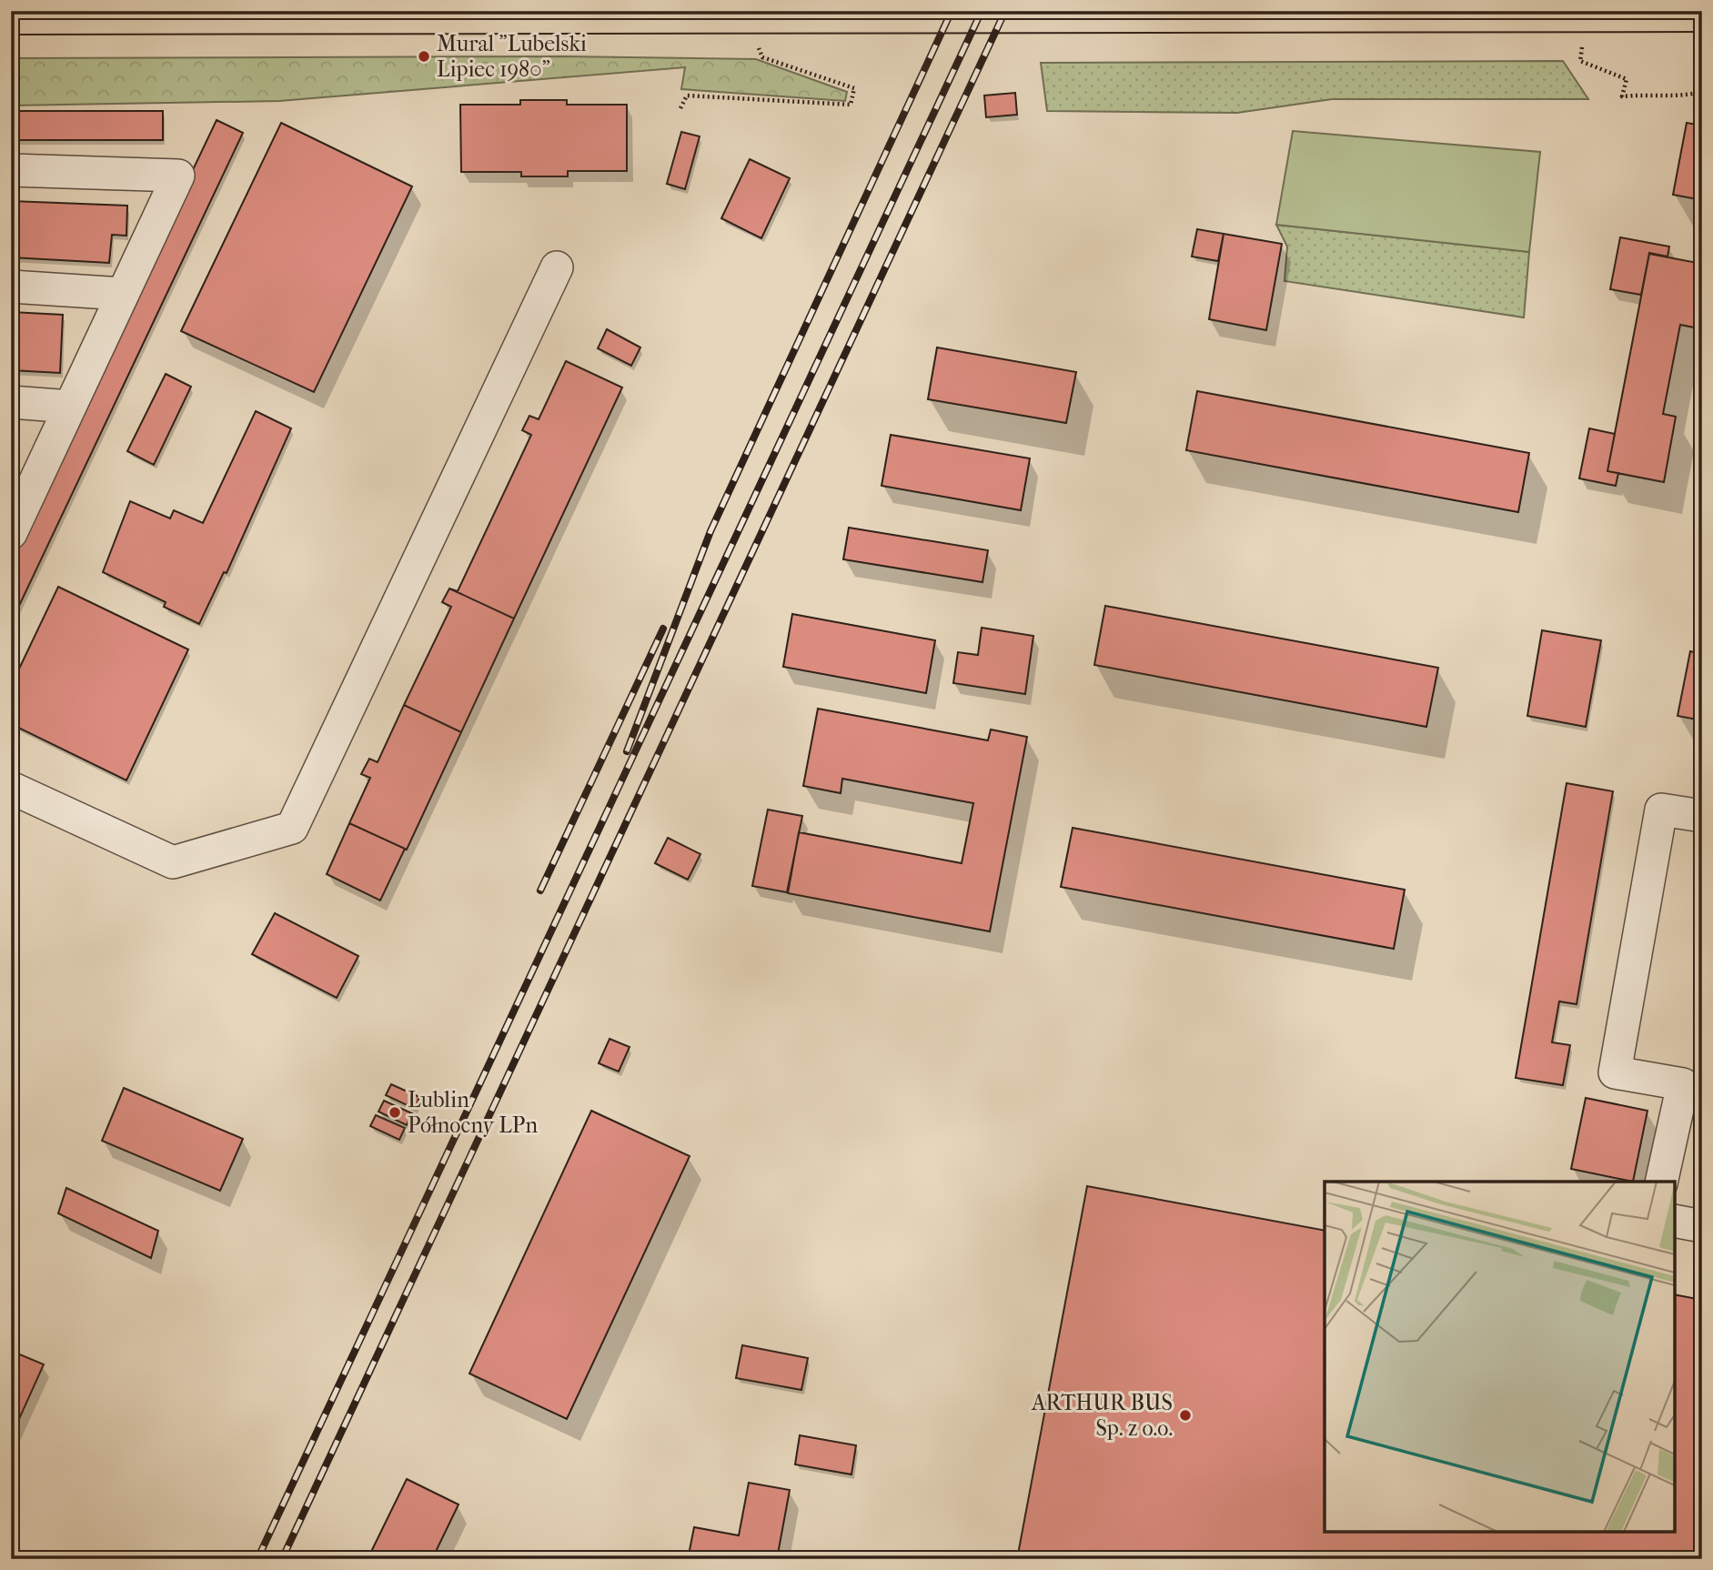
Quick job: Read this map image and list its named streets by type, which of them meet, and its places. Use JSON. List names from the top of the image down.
{
  "places": ["Mural \"Lubelski Lipiec 1980\"", "Lublin Północny LPn", "ARTHUR BUS Sp. z o.o."]
}
